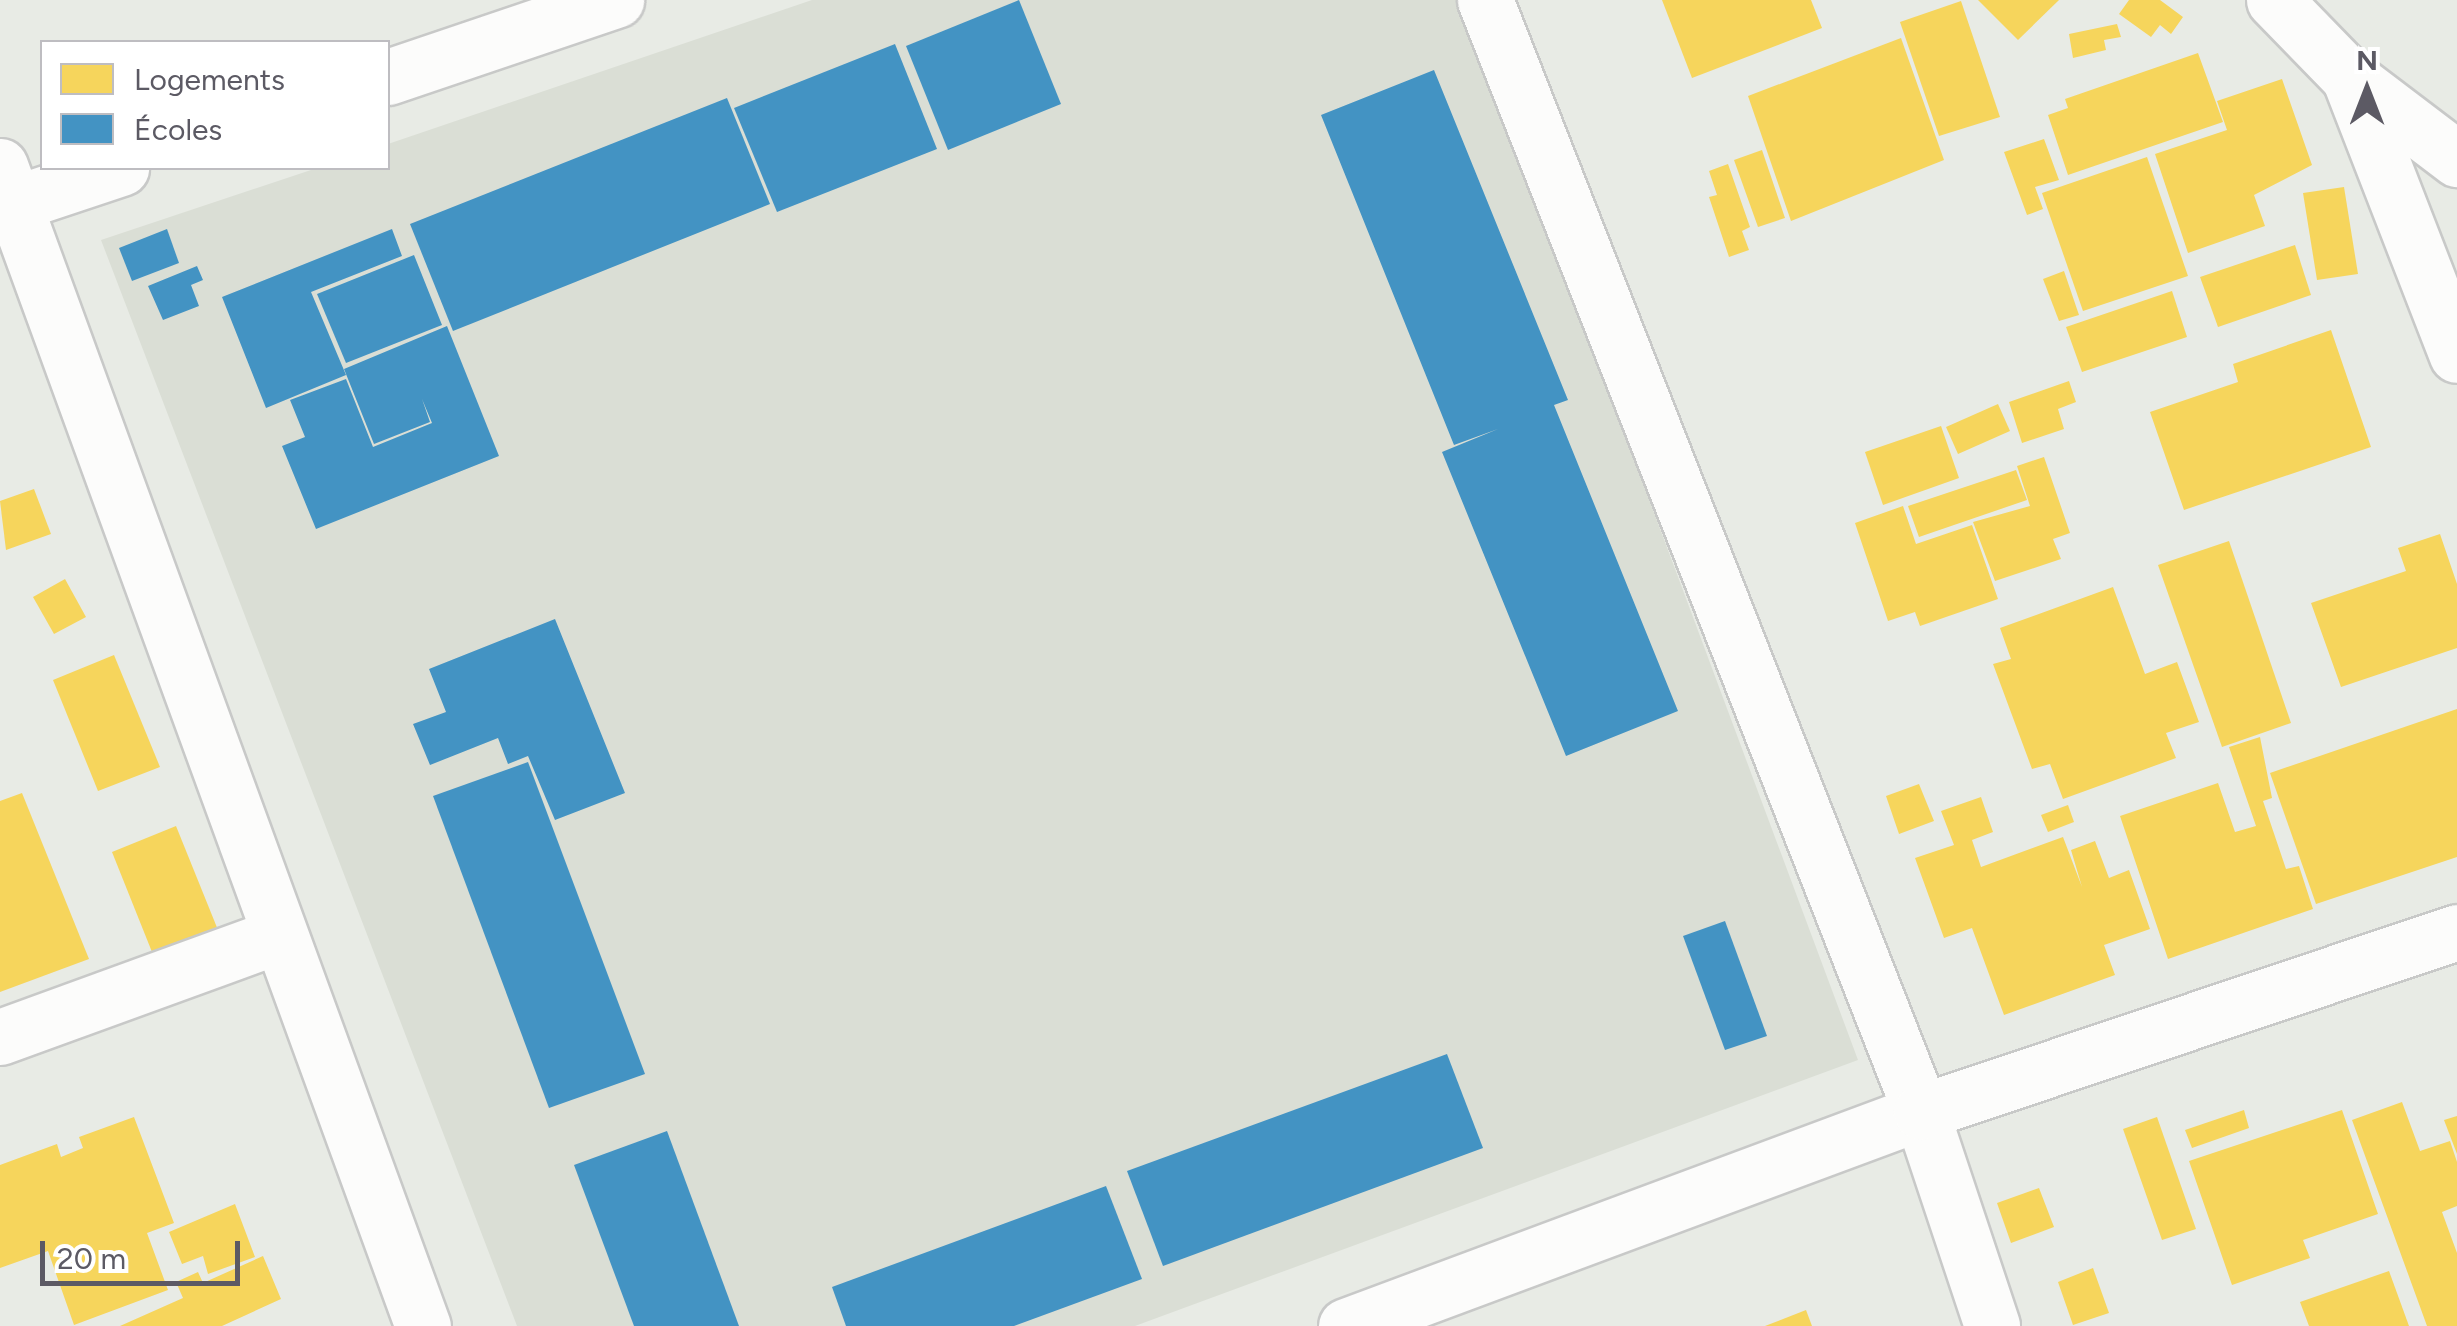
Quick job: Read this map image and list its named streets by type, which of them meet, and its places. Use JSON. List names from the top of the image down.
{
  "legend": ["Logements", "Écoles"],
  "scale_bar": "20 m",
  "north": "top"
}
